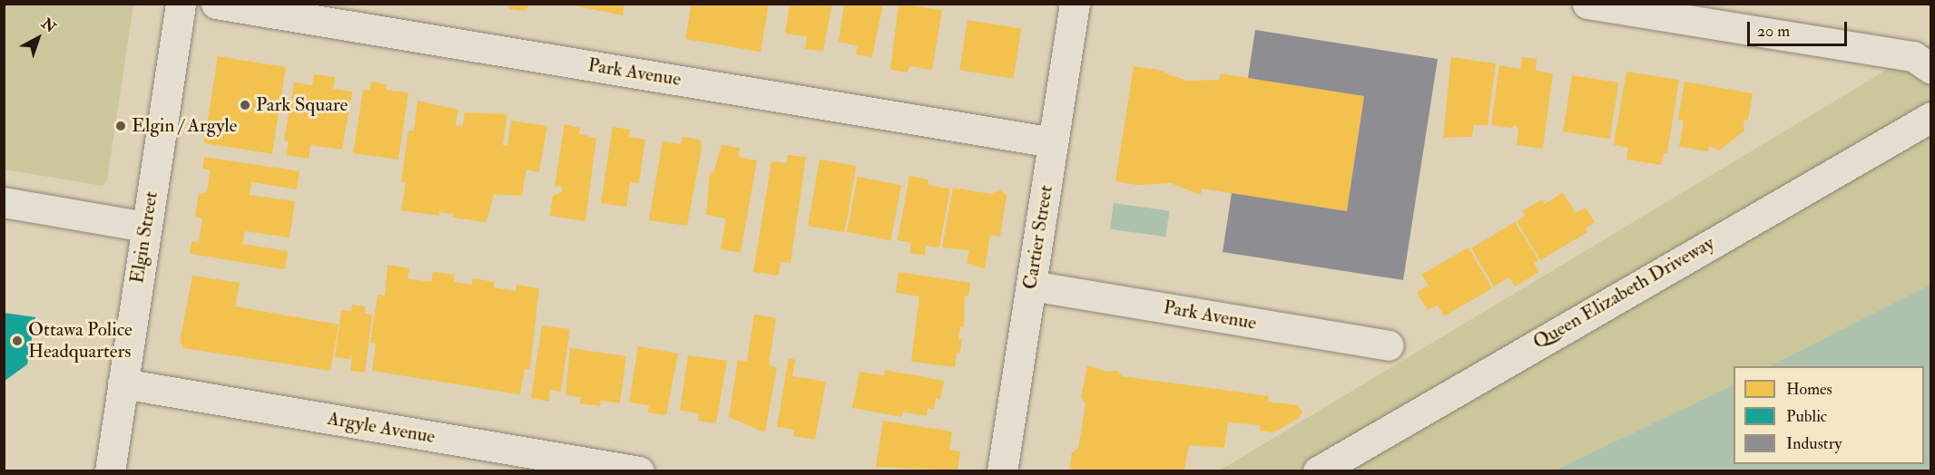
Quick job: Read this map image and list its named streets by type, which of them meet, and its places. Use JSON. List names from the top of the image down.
{
  "streets": {
    "street": [
      "Park Avenue",
      "Elgin Street",
      "Cartier Street",
      "Queen Elizabeth Driveway",
      "Argyle Avenue"
    ]
  },
  "crossings": [
    ["Park Avenue", "Cartier Street"],
    ["Elgin Street", "Argyle Avenue"]
  ],
  "places": ["Park Square", "Elgin / Argyle", "Ottawa Police Headquarters"],
  "legend": ["Homes", "Public", "Industry"],
  "scale_bar": "20 m",
  "north": "top right"
}
